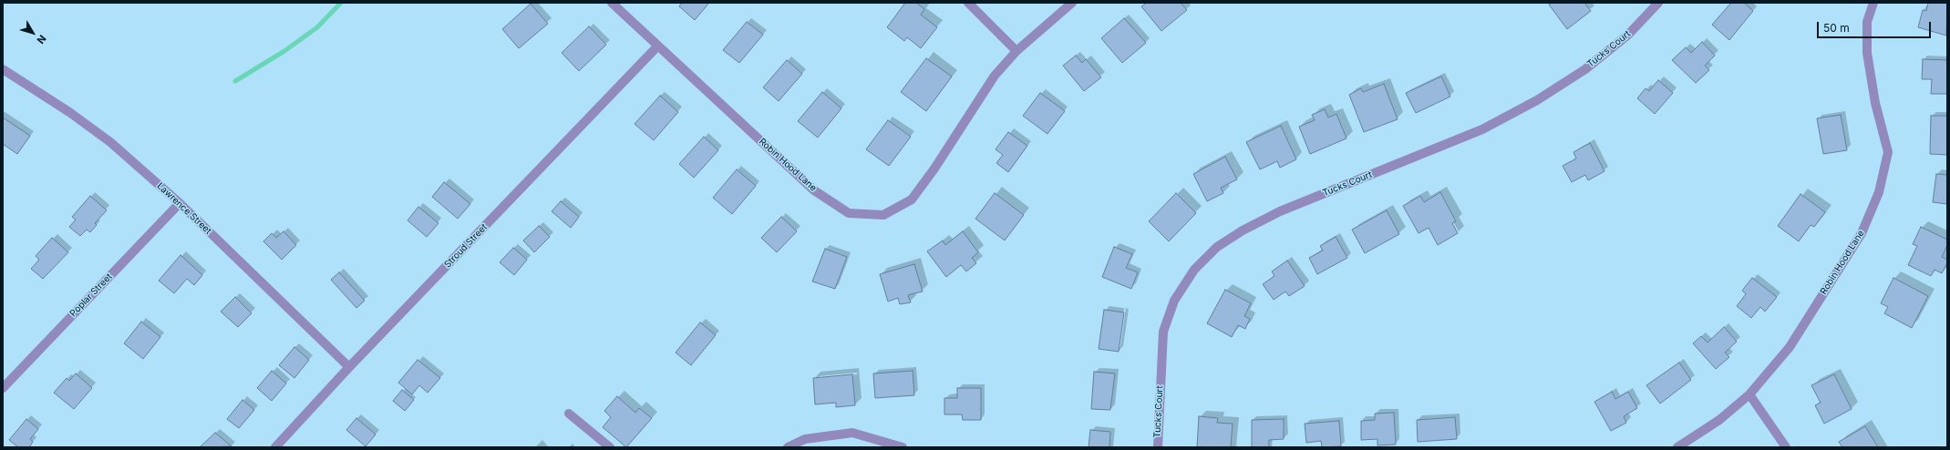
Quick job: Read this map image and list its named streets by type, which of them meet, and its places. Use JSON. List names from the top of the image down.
{
  "streets": {
    "street": [
      "Tucks Court",
      "Robin Hood Lane",
      "Lawrence Street",
      "Stroud Street",
      "Poplar Street"
    ]
  },
  "crossings": [
    ["Robin Hood Lane", "Stroud Street"],
    ["Lawrence Street", "Stroud Street"],
    ["Lawrence Street", "Poplar Street"]
  ],
  "scale_bar": "50 m",
  "north": "bottom right"
}
